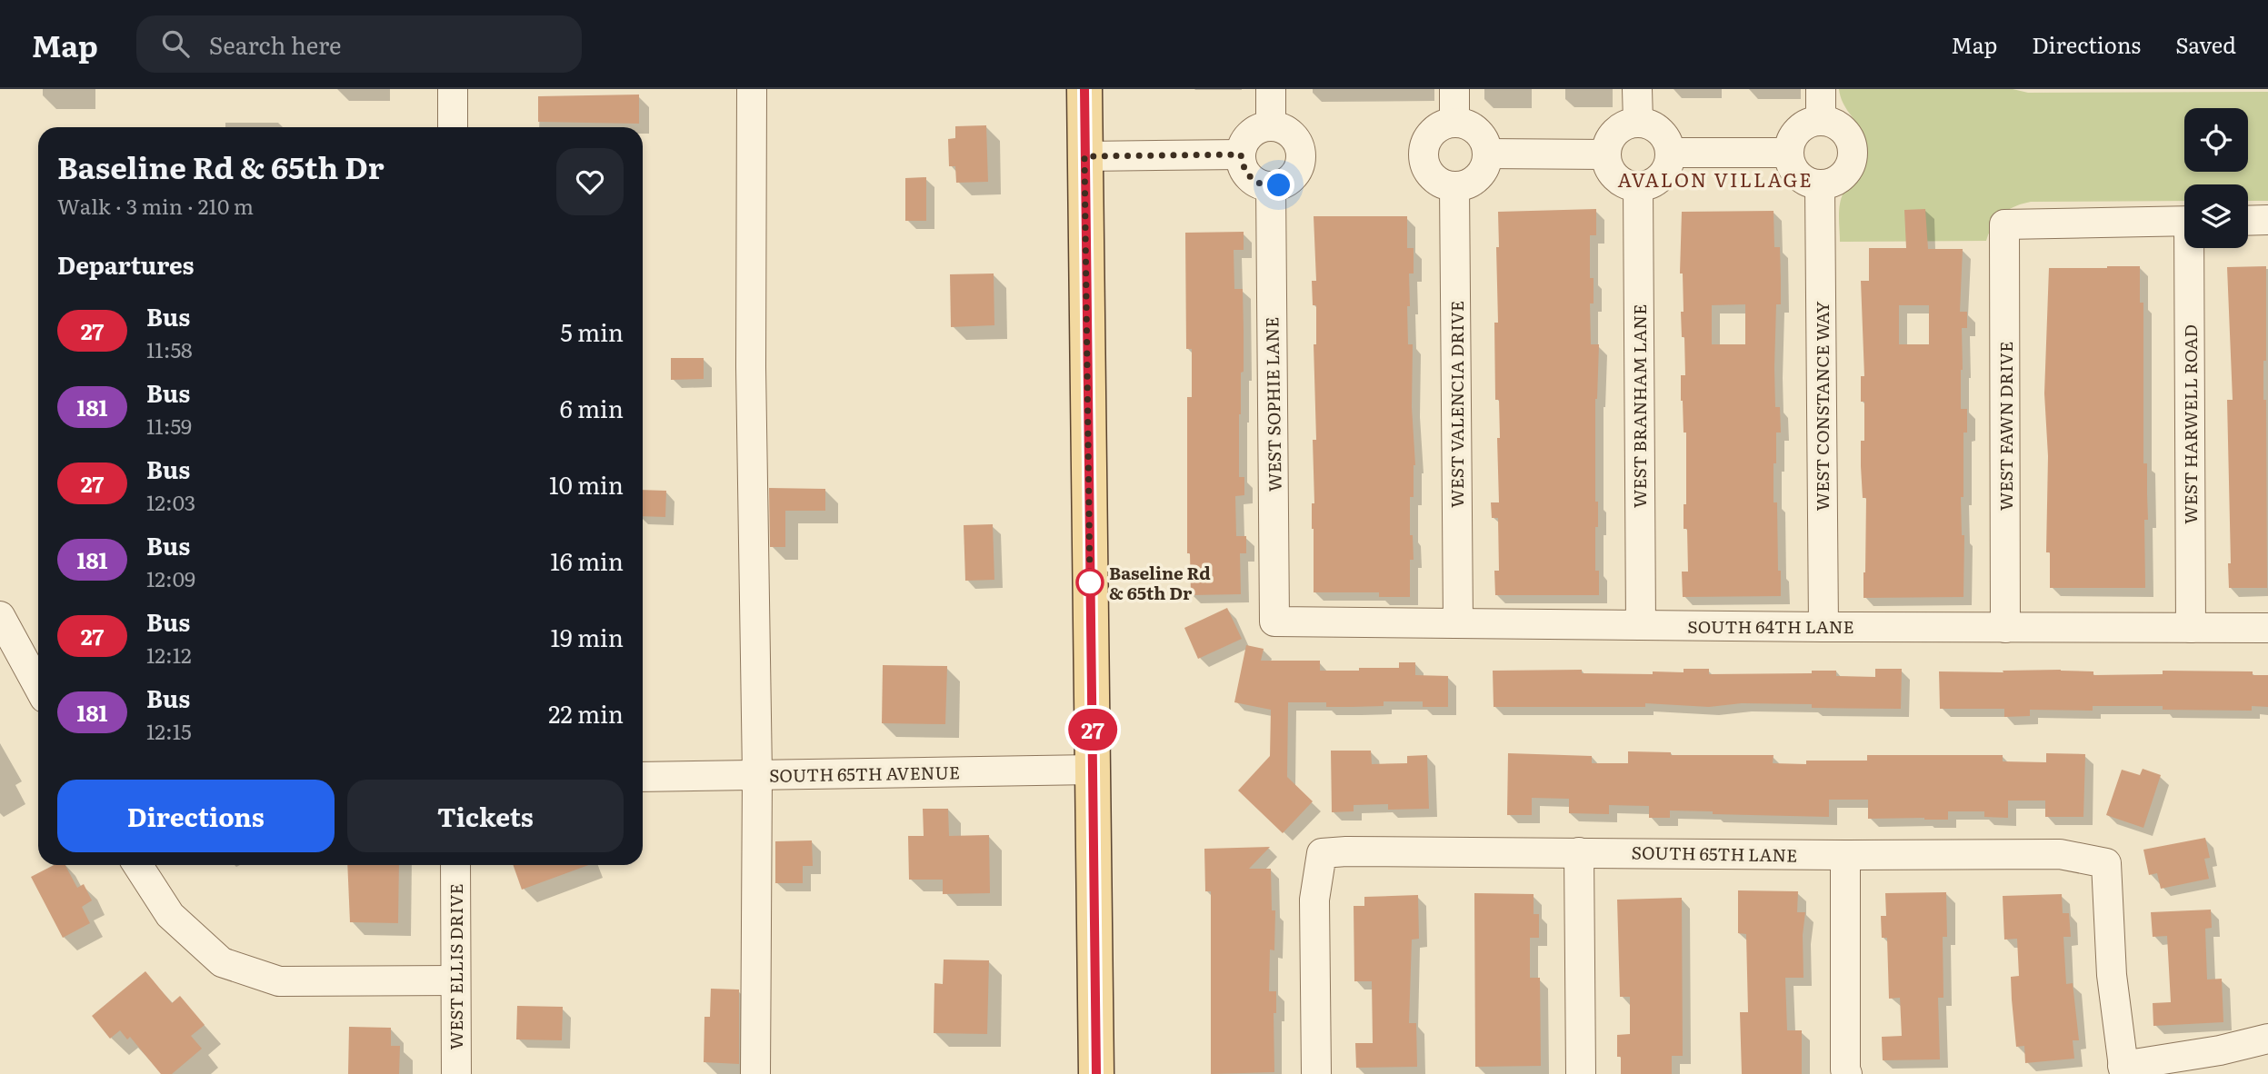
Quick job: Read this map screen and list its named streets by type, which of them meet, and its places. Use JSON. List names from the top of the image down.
{
  "streets": {
    "street": [
      "WEST SOPHIE LANE",
      "WEST VALENCIA DRIVE",
      "WEST BRANHAM LANE",
      "WEST CONSTANCE WAY",
      "WEST HARWELL ROAD",
      "WEST FAWN DRIVE",
      "SOUTH 64TH LANE",
      "SOUTH 65TH AVENUE",
      "SOUTH 65TH LANE",
      "WEST ELLIS DRIVE"
    ]
  },
  "crossings": [
    ["WEST SOPHIE LANE", "SOUTH 64TH LANE"],
    ["WEST VALENCIA DRIVE", "SOUTH 64TH LANE"],
    ["WEST BRANHAM LANE", "SOUTH 64TH LANE"],
    ["WEST CONSTANCE WAY", "SOUTH 64TH LANE"],
    ["WEST HARWELL ROAD", "SOUTH 64TH LANE"],
    ["WEST FAWN DRIVE", "SOUTH 64TH LANE"]
  ],
  "districts": ["AVALON VILLAGE"],
  "places": ["Baseline Rd & 65th Dr"],
  "lines": ["bus line 27"],
  "page": {
    "header": "Map",
    "search": "Search here",
    "nav": ["Map", "Directions", "Saved"],
    "on_map": "27",
    "heading": [
      ["Baseline Rd & 65th Dr", "Walk · 3 min · 210 m"],
      "Departures"
    ],
    "list": [
      {
        "mark": "27",
        "name": "Bus",
        "note": "11:58",
        "value": "5 min"
      },
      {
        "mark": "181",
        "name": "Bus",
        "note": "11:59",
        "value": "6 min"
      },
      {
        "mark": "27",
        "name": "Bus",
        "note": "12:03",
        "value": "10 min"
      },
      {
        "mark": "181",
        "name": "Bus",
        "note": "12:09",
        "value": "16 min"
      },
      {
        "mark": "27",
        "name": "Bus",
        "note": "12:12",
        "value": "19 min"
      },
      {
        "mark": "181",
        "name": "Bus",
        "note": "12:15",
        "value": "22 min"
      }
    ],
    "buttons": ["Directions", "Tickets"]
  }
}
